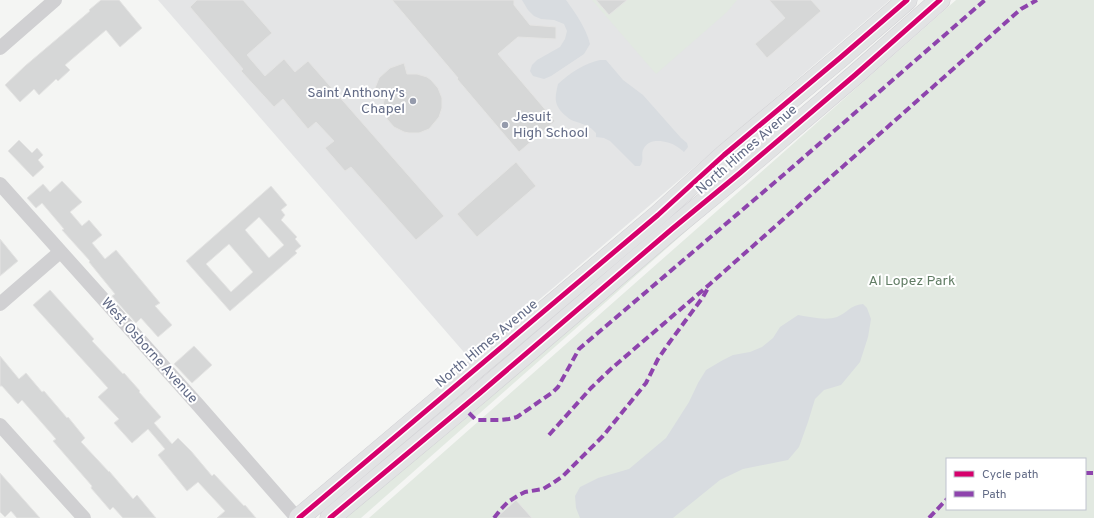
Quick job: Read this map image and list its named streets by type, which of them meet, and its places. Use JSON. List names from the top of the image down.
{
  "streets": {
    "street": ["North Himes Avenue", "West Osborne Avenue"]
  },
  "crossings": [
    ["North Himes Avenue", "West Osborne Avenue"]
  ],
  "parks": ["Al Lopez Park"],
  "places": ["Saint Anthony's Chapel", "Jesuit High School"],
  "legend": ["Cycle path", "Path"]
}
